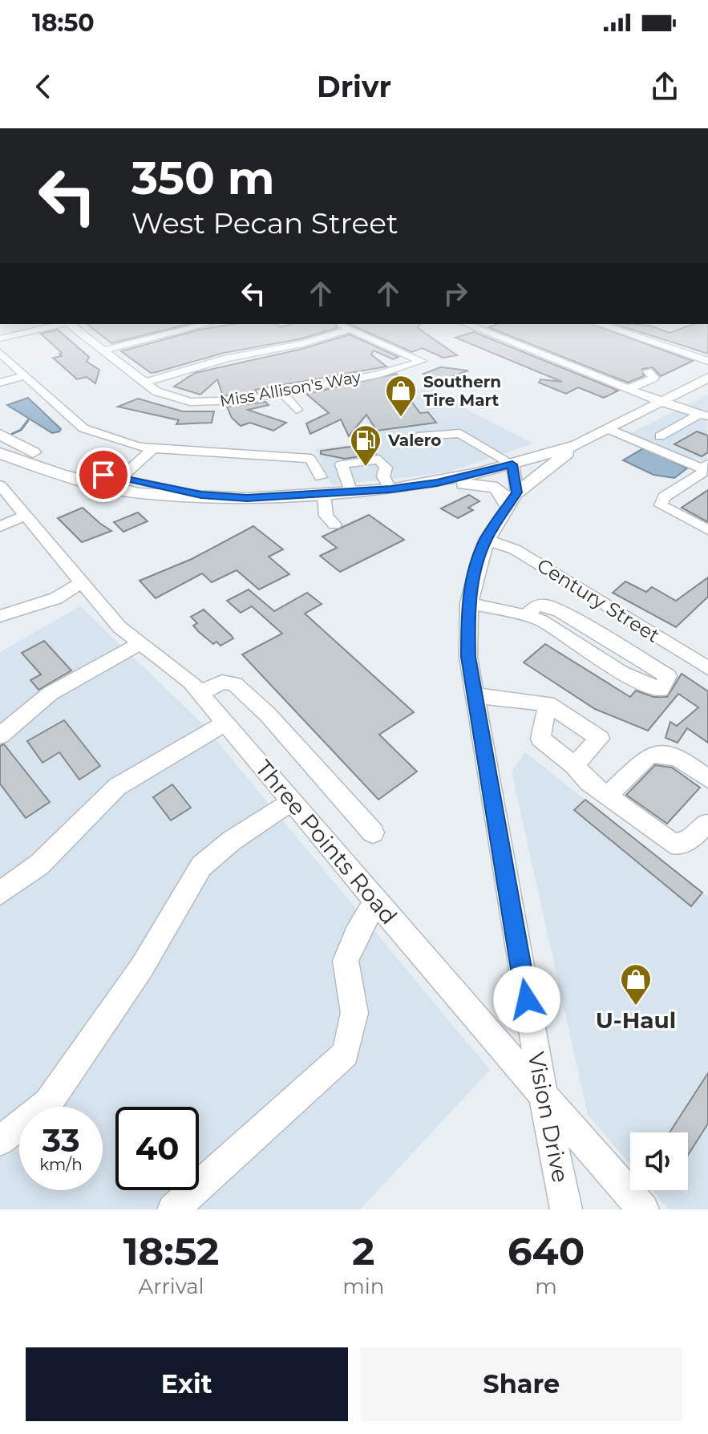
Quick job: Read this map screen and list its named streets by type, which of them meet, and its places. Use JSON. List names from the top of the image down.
{
  "streets": {
    "street": [
      "Miss Allison's Way",
      "Century Street",
      "Three Points Road",
      "Vision Drive"
    ]
  },
  "crossings": [
    ["Century Street", "Vision Drive"],
    ["Three Points Road", "Vision Drive"]
  ],
  "places": {
    "shop": ["Southern Tire Mart", "U-Haul"],
    "fuel station": ["Valero"]
  },
  "page": {
    "status": "18:50",
    "header": "Drivr",
    "turn": ["350 m", "West Pecan Street"],
    "speed": "33 km/h",
    "limit": "40",
    "eta": [
      "18:52",
      "Arrival",
      "2",
      "min",
      "640",
      "m"
    ],
    "buttons": ["Exit", "Share"]
  }
}
